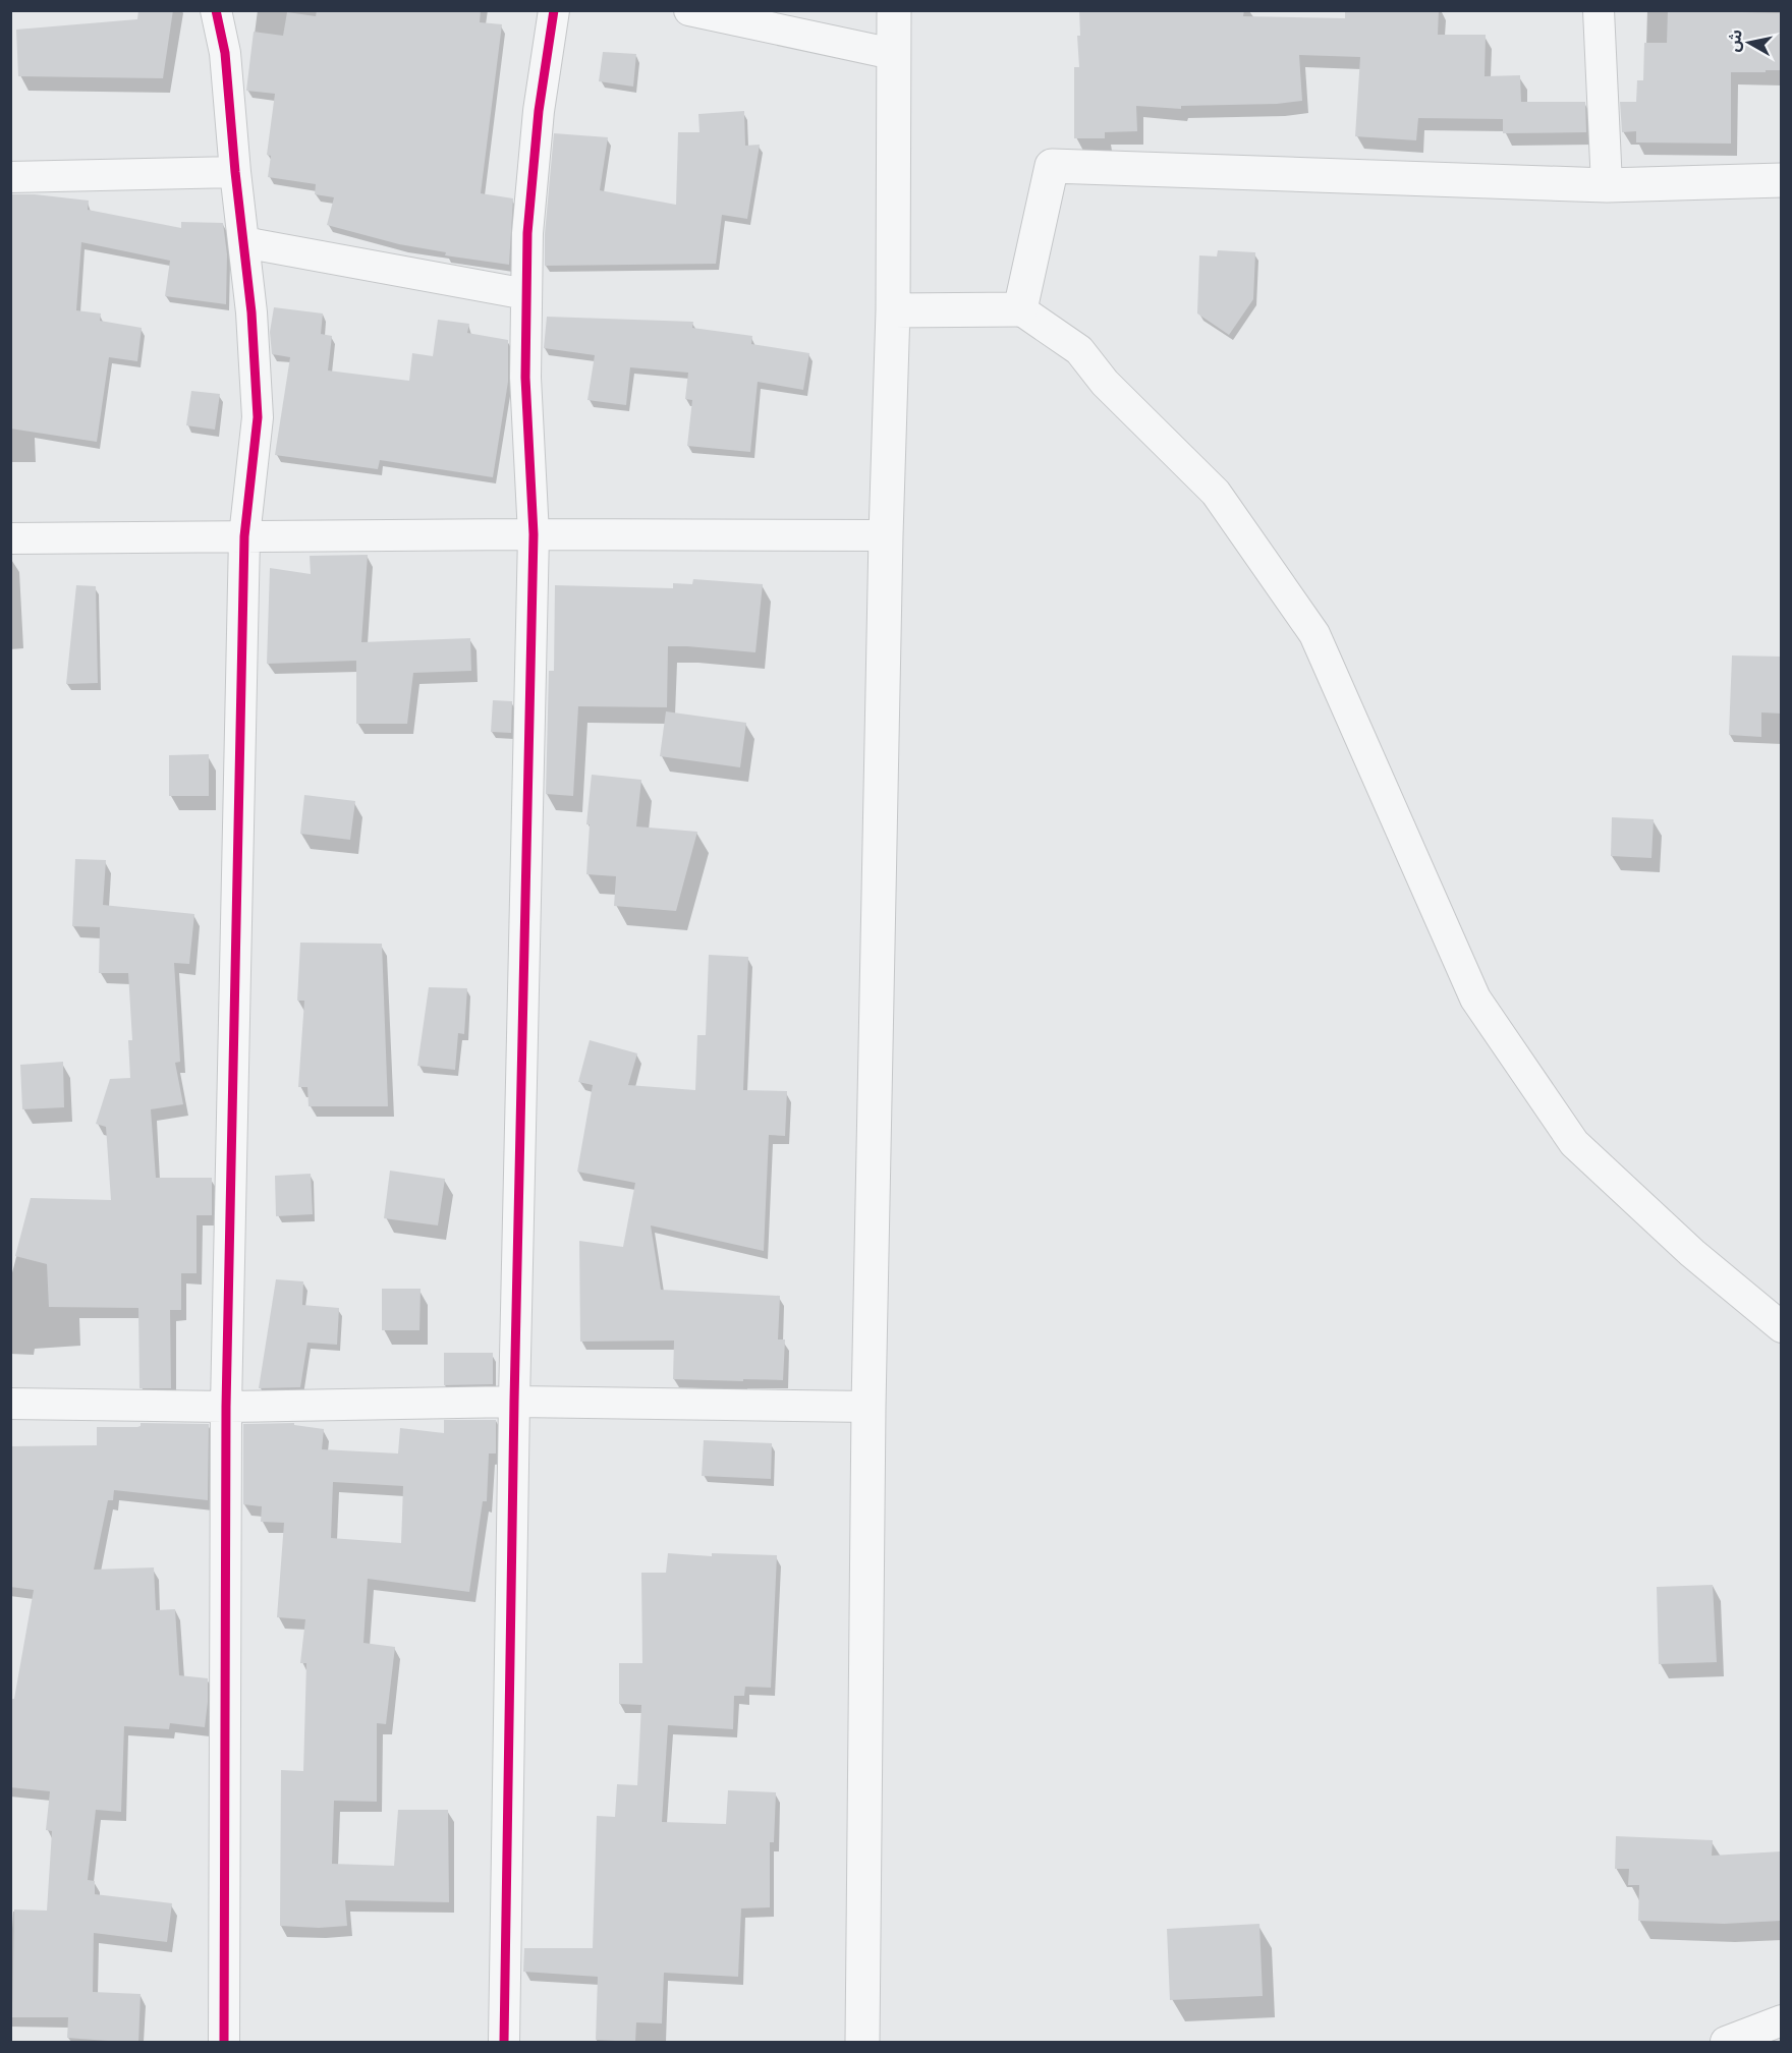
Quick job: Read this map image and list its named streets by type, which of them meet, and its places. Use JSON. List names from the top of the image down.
{
  "north": "left"
}
